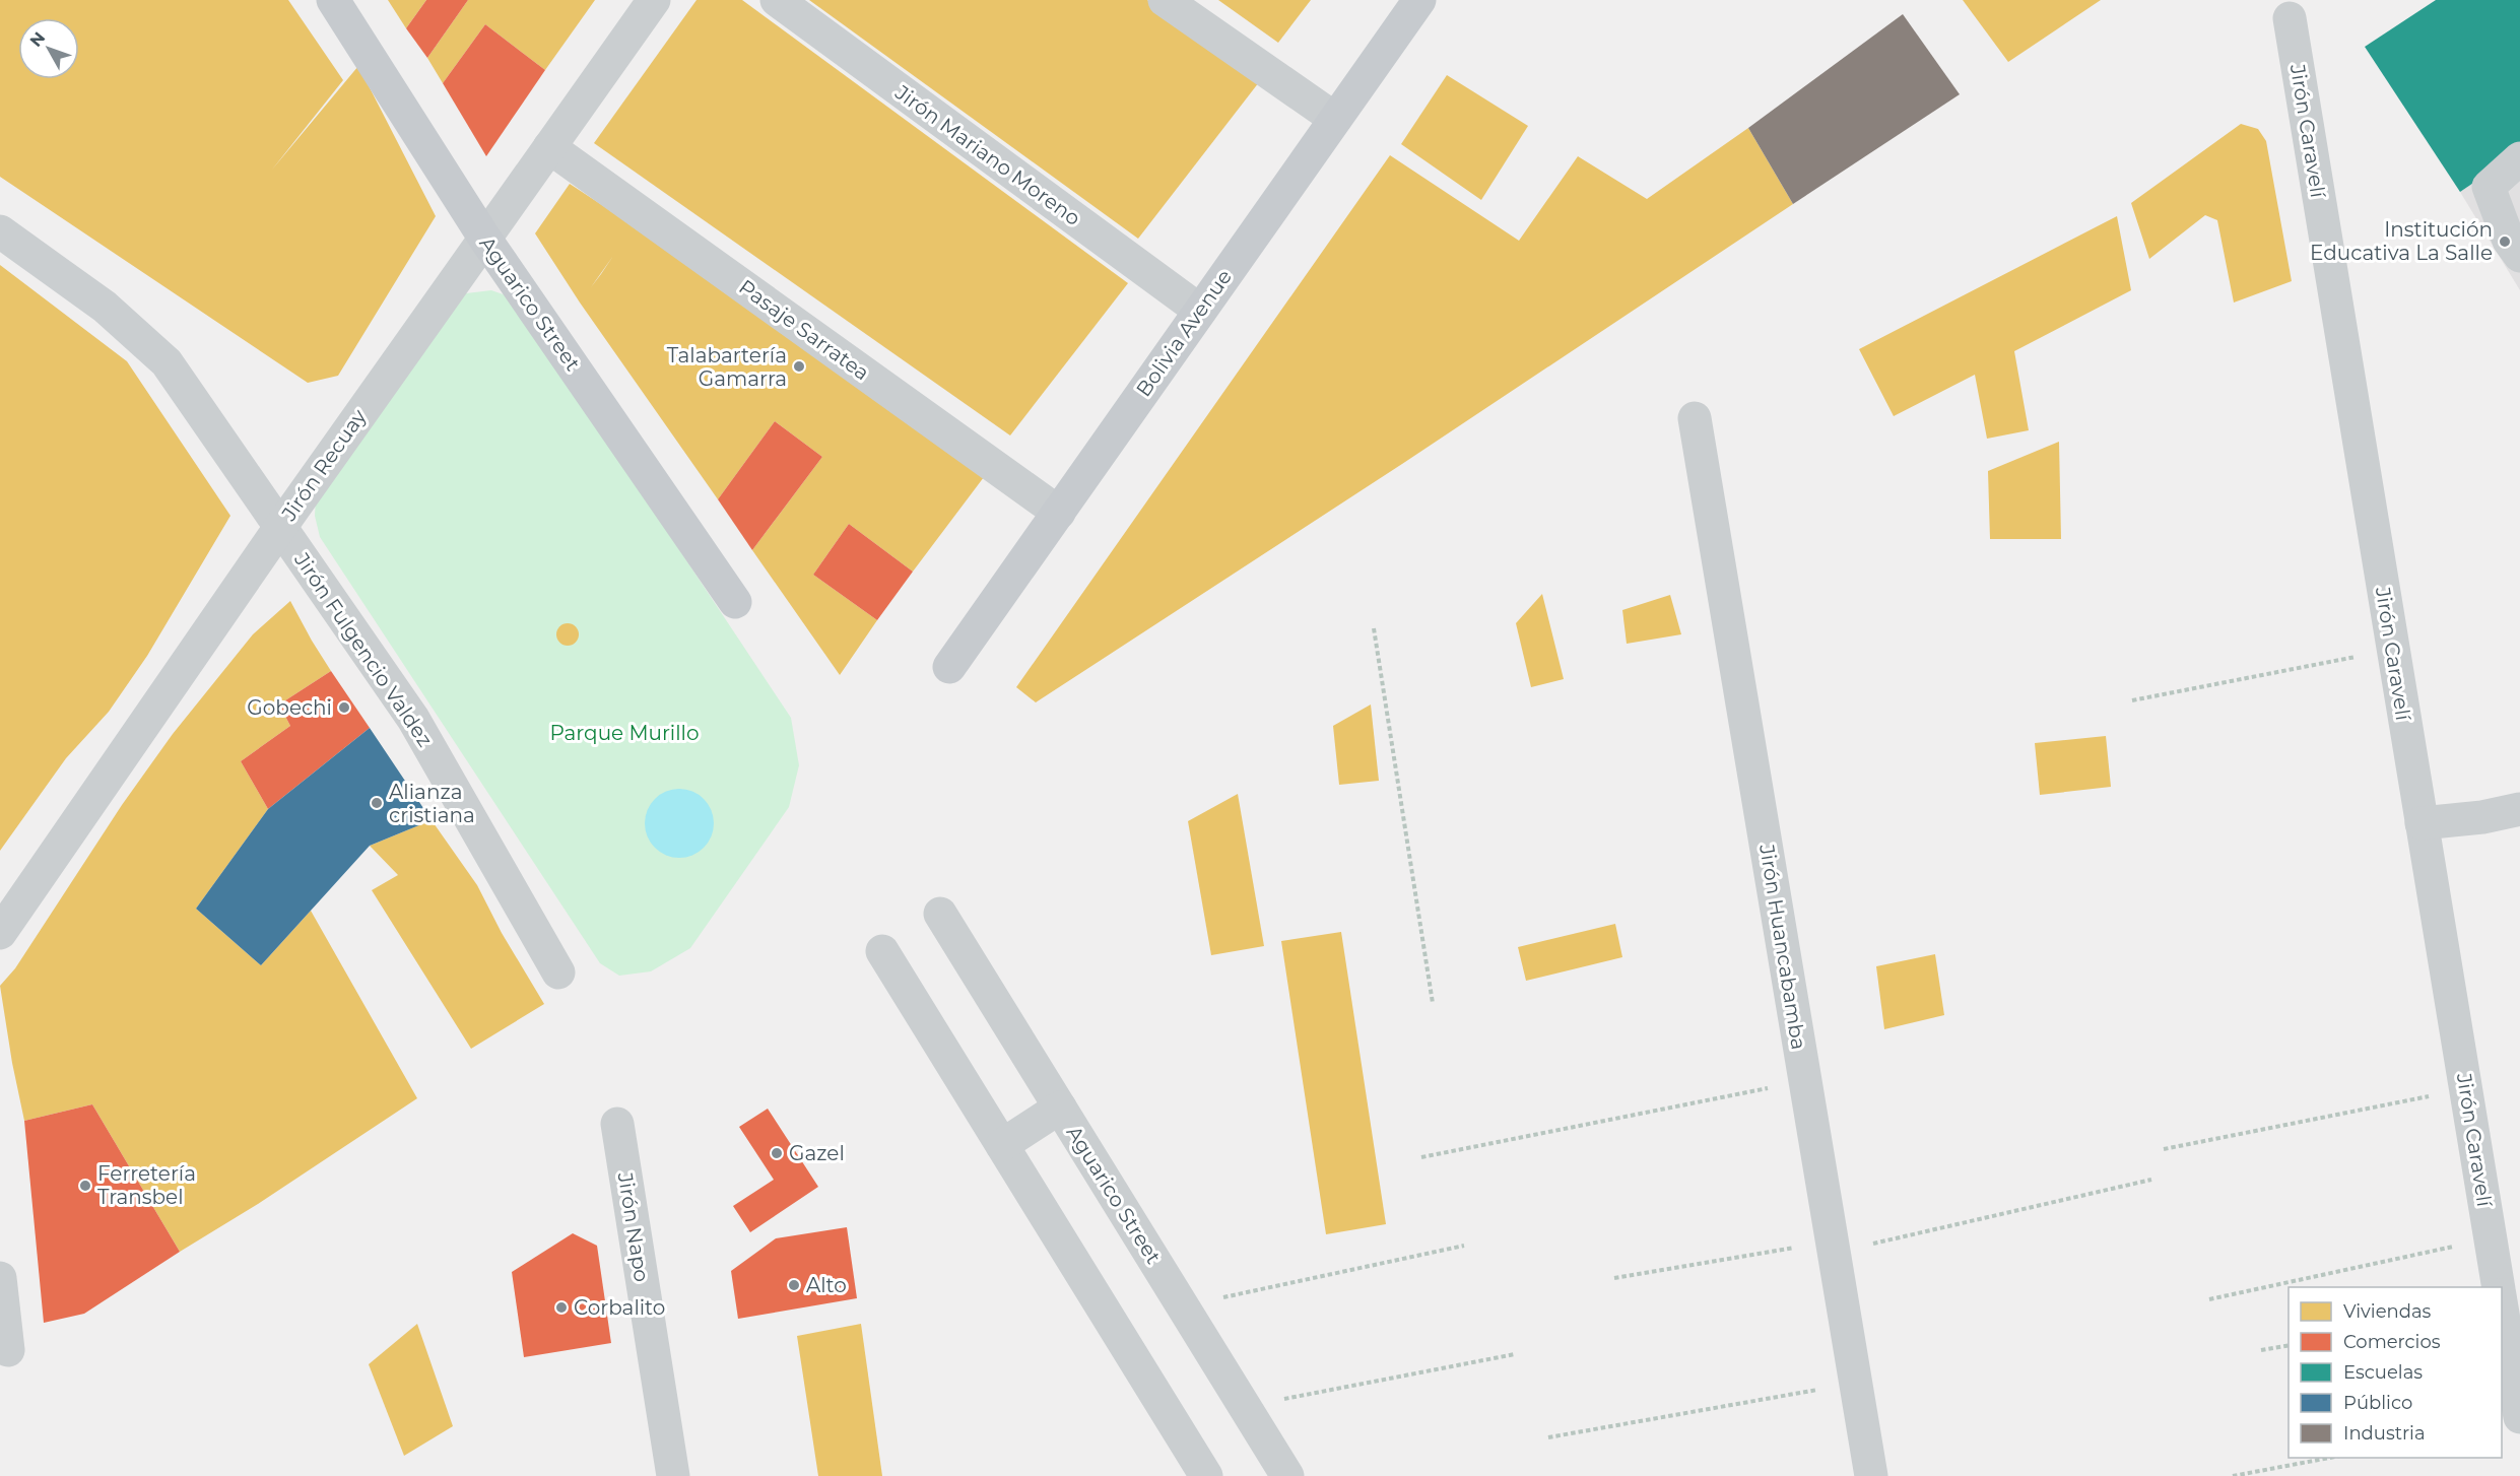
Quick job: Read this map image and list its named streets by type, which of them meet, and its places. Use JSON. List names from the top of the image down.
{
  "streets": {
    "main road": ["Aguarico Street", "Bolivia Avenue"],
    "street": [
      "Jirón Caravelí",
      "Jirón Mariano Moreno",
      "Pasaje Sarratea",
      "Jirón Recuay",
      "Jirón Fulgencio Valdez",
      "Jirón Huancabamba",
      "Jirón Napo"
    ]
  },
  "crossings": [
    ["Jirón Mariano Moreno", "Bolivia Avenue"],
    ["Aguarico Street", "Jirón Recuay"],
    ["Pasaje Sarratea", "Bolivia Avenue"],
    ["Pasaje Sarratea", "Jirón Recuay"],
    ["Jirón Recuay", "Jirón Fulgencio Valdez"]
  ],
  "parks": ["Parque Murillo"],
  "places": [
    "Institución Educativa La Salle",
    "Talabartería Gamarra",
    "Gobechi",
    "Alianza cristiana",
    "Gazel",
    "Ferretería Transbel",
    "Alto",
    "Corbalito"
  ],
  "legend": [
    "Viviendas",
    "Comercios",
    "Escuelas",
    "Público",
    "Industria"
  ],
  "north": "top left"
}
